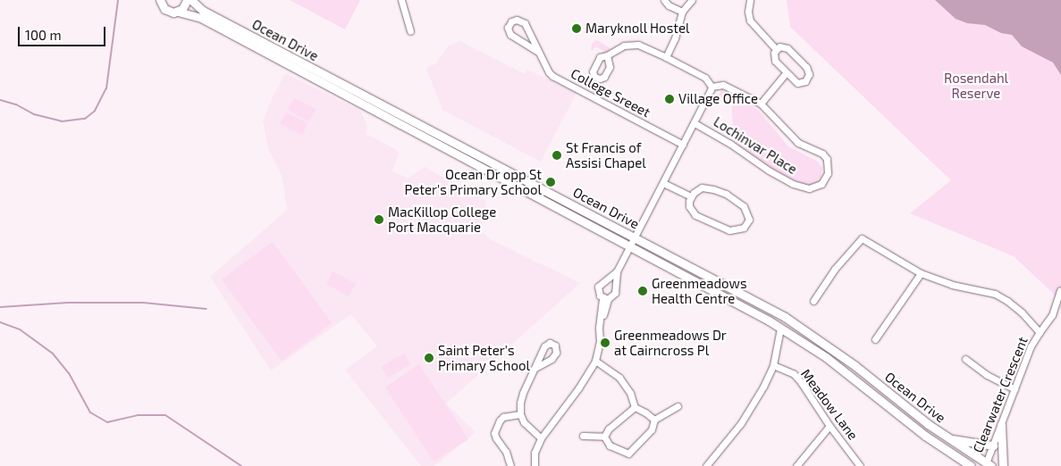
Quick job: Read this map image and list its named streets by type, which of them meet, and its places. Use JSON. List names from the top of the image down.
{
  "streets": {
    "main road": ["Ocean Drive"],
    "street": [
      "College Sreeet",
      "Lochinvar Place",
      "Clearwater Crescent",
      "Meadow Lane"
    ]
  },
  "crossings": [
    ["Ocean Drive", "Lochinvar Place"],
    ["Ocean Drive", "Clearwater Crescent"],
    ["College Sreeet", "Lochinvar Place"]
  ],
  "parks": ["Rosendahl Reserve"],
  "places": [
    "Maryknoll Hostel",
    "Village Office",
    "St Francis of Assisi Chapel",
    "Ocean Dr opp St Peter's Primary School",
    "MacKillop College Port Macquarie",
    "Greenmeadows Health Centre",
    "Greenmeadows Dr at Cairncross Pl",
    "Saint Peter's Primary School"
  ],
  "scale_bar": "100 m"
}
